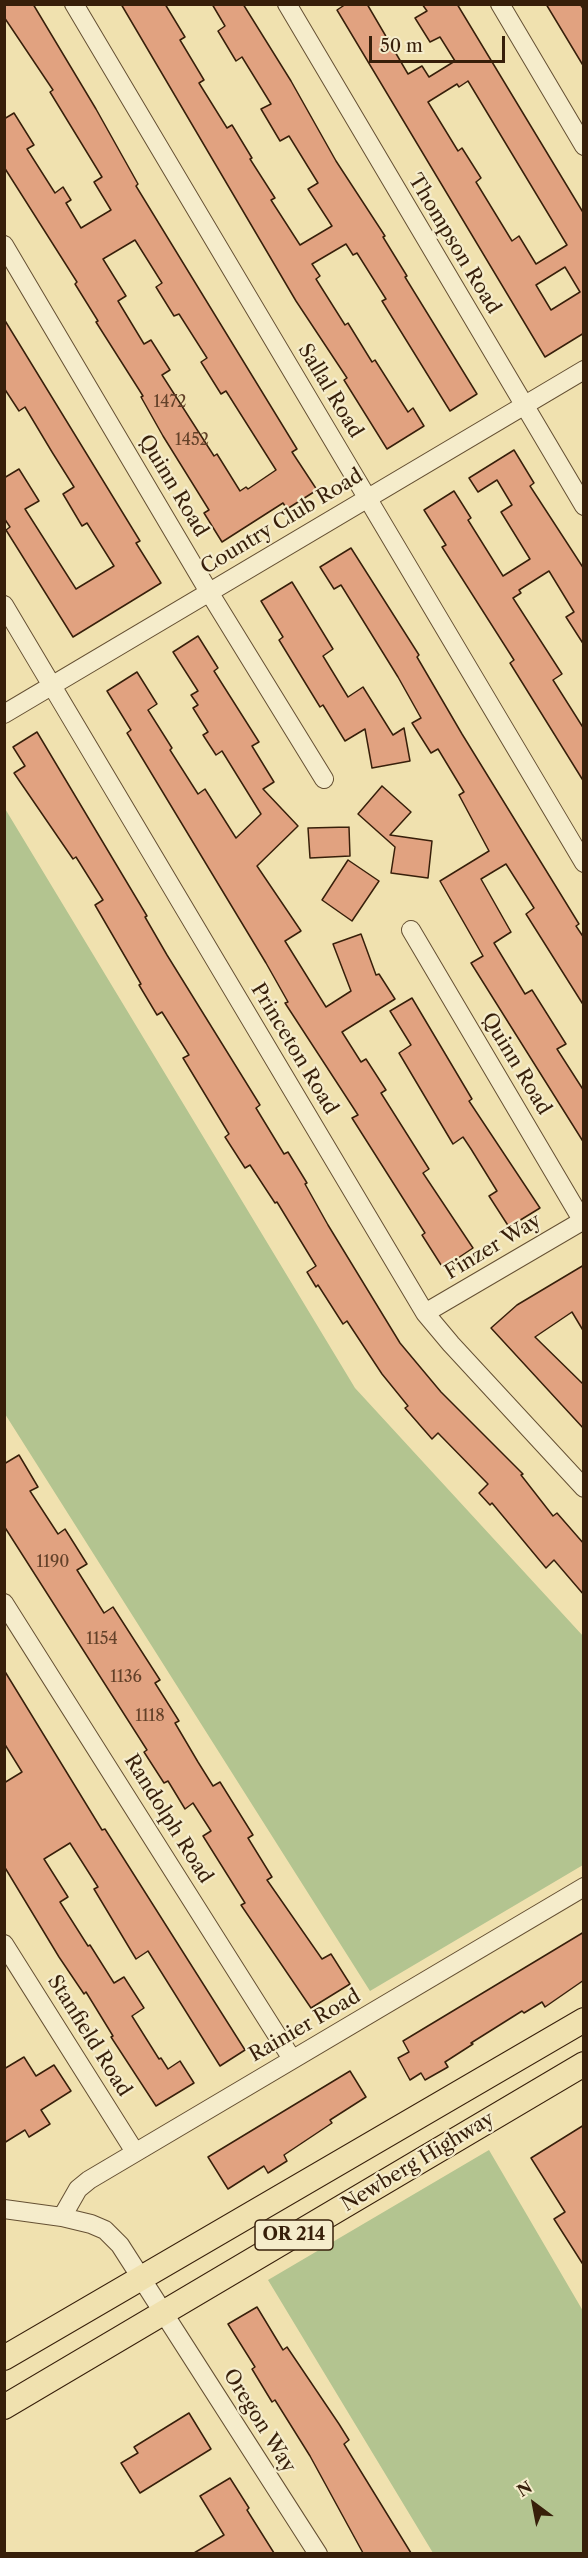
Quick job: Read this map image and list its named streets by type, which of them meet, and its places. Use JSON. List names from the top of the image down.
{
  "streets": {
    "main road": ["Newberg Highway", "OR 214"],
    "street": [
      "Thompson Road",
      "Sallal Road",
      "Quinn Road",
      "Country Club Road",
      "Princeton Road",
      "Finzer Way",
      "Randolph Road",
      "Rainier Road",
      "Stanfield Road",
      "Oregon Way"
    ]
  },
  "crossings": [
    ["Thompson Road", "Country Club Road"],
    ["Sallal Road", "Country Club Road"],
    ["Quinn Road", "Country Club Road"],
    ["Quinn Road", "Finzer Way"],
    ["Country Club Road", "Princeton Road"],
    ["Princeton Road", "Finzer Way"],
    ["Randolph Road", "Rainier Road"],
    ["Rainier Road", "Stanfield Road"],
    ["Newberg Highway", "Oregon Way"]
  ],
  "house_numbers": [
    "1472",
    "1452",
    "1190",
    "1154",
    "1136",
    "1118"
  ],
  "scale_bar": "50 m",
  "north": "top left"
}
